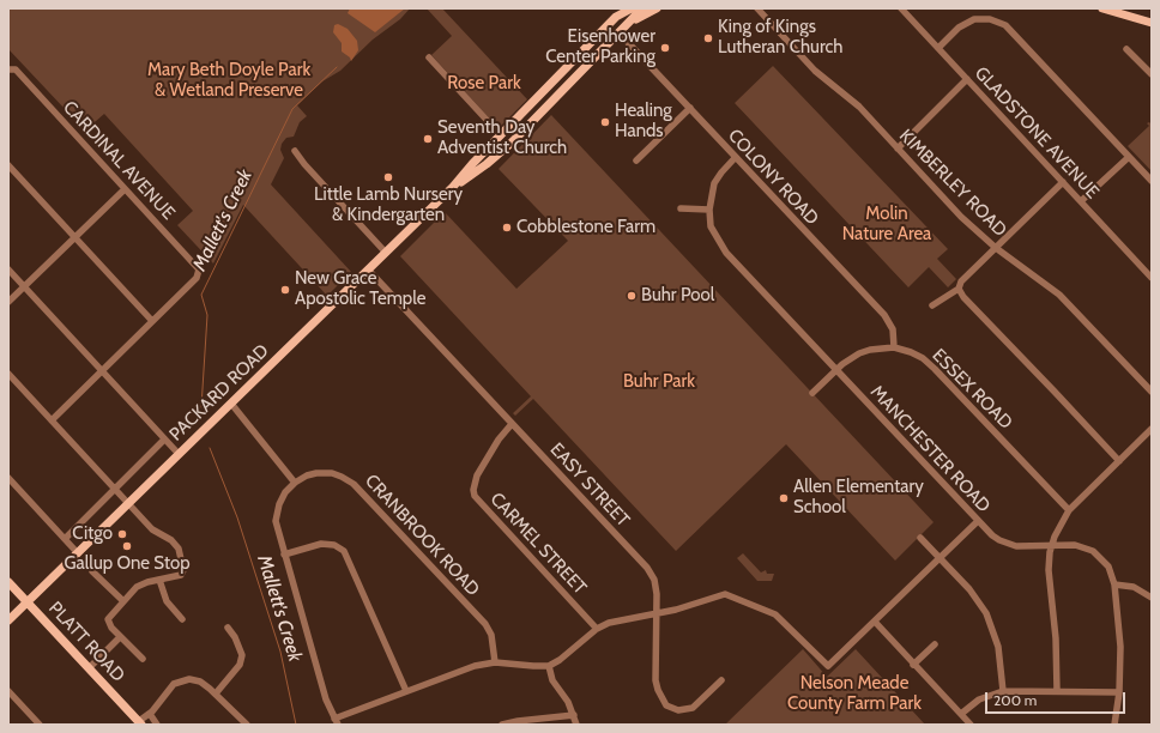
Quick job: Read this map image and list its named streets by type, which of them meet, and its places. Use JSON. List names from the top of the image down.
{
  "streets": {
    "main road": ["PACKARD ROAD", "PLATT ROAD"],
    "street": [
      "GLADSTONE AVENUE",
      "CARDINAL AVENUE",
      "COLONY ROAD",
      "KIMBERLEY ROAD",
      "ESSEX ROAD",
      "MANCHESTER ROAD",
      "EASY STREET",
      "CRANBROOK ROAD",
      "CARMEL STREET"
    ]
  },
  "crossings": [
    ["COLONY ROAD", "ESSEX ROAD"],
    ["COLONY ROAD", "PACKARD ROAD"],
    ["COLONY ROAD", "MANCHESTER ROAD"],
    ["ESSEX ROAD", "MANCHESTER ROAD"],
    ["PACKARD ROAD", "EASY STREET"],
    ["PACKARD ROAD", "PLATT ROAD"],
    ["EASY STREET", "CARMEL STREET"]
  ],
  "water": ["Mallett's Creek"],
  "parks": [
    "Mary Beth Doyle Park & Wetland Preserve",
    "Rose Park",
    "Molin Nature Area",
    "Buhr Park",
    "Nelson Meade County Farm Park"
  ],
  "places": [
    "King of Kings Lutheran Church",
    "Eisenhower Center Parking",
    "Healing Hands",
    "Seventh Day Adventist Church",
    "Little Lamb Nursery & Kindergarten",
    "Cobblestone Farm",
    "New Grace Apostolic Temple",
    "Buhr Pool",
    "Allen Elementary School",
    "Citgo",
    "Gallup One Stop"
  ],
  "scale_bar": "200 m"
}
